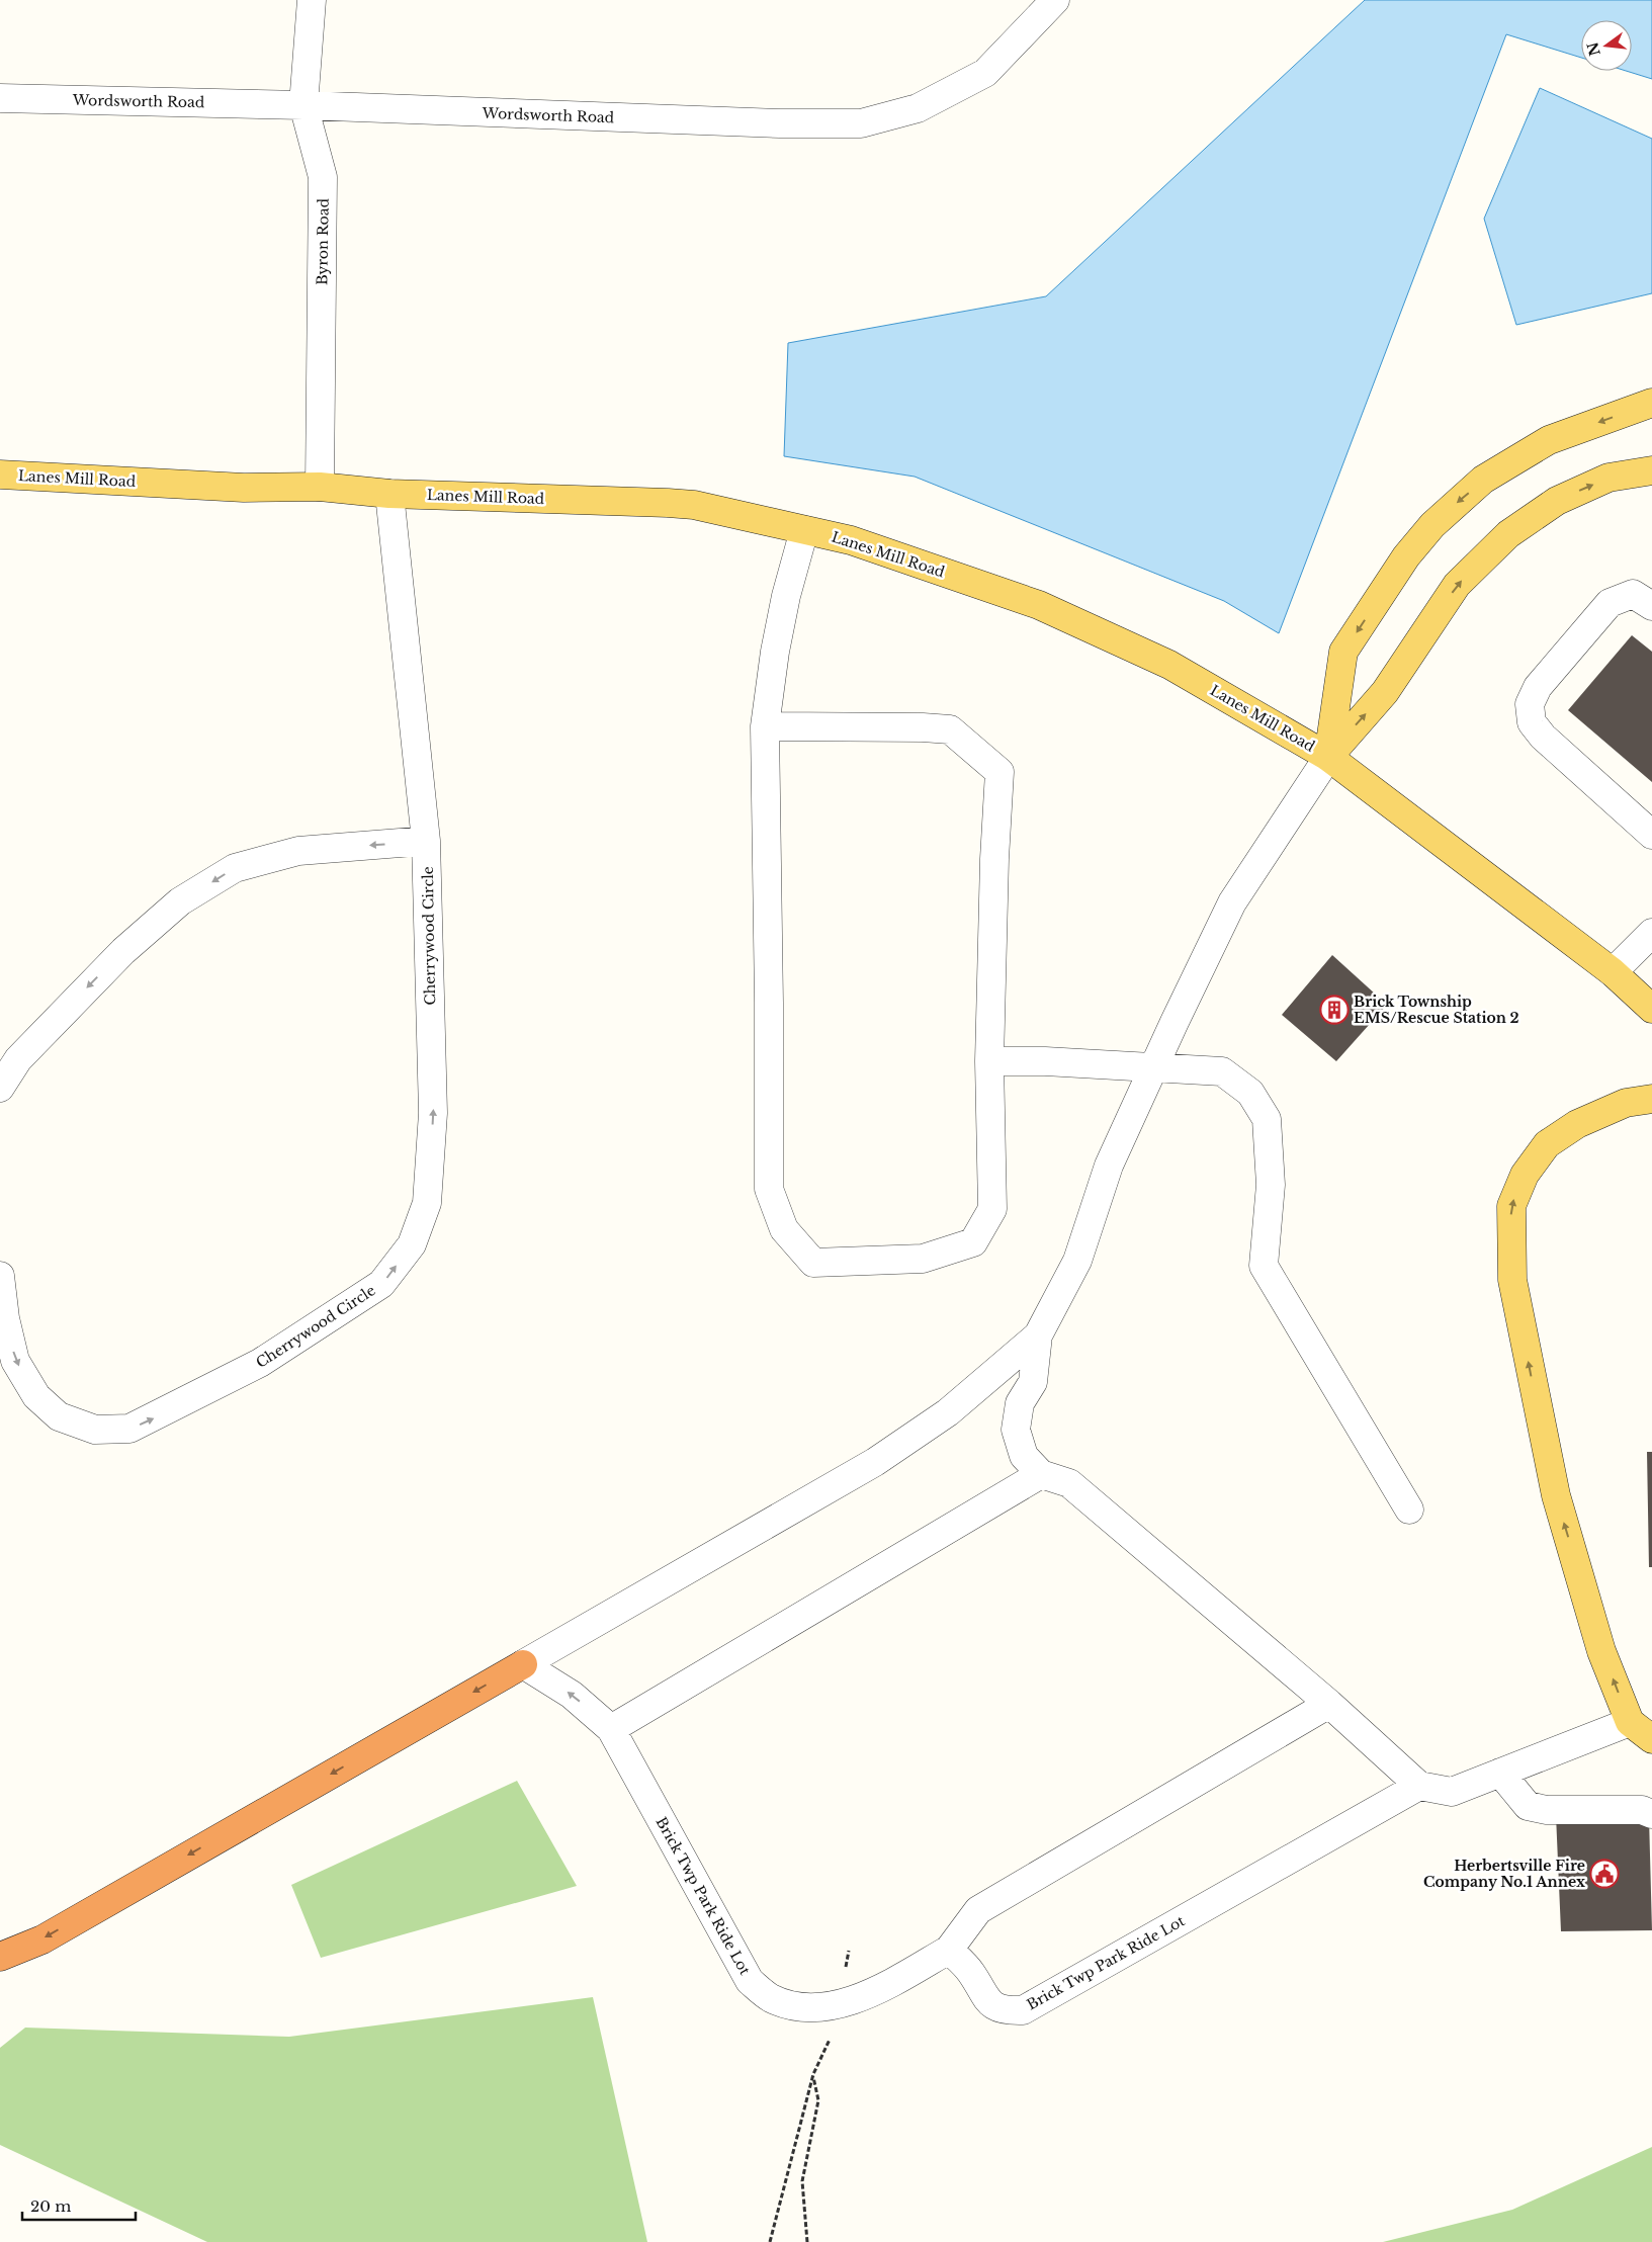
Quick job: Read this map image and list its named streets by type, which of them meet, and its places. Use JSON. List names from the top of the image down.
{
  "streets": {
    "main road": ["Lanes Mill Road"],
    "street": [
      "Wordsworth Road",
      "Byron Road",
      "Cherrywood Circle",
      "Brick Twp Park Ride Lot"
    ]
  },
  "crossings": [
    ["Wordsworth Road", "Byron Road"],
    ["Byron Road", "Lanes Mill Road"],
    ["Lanes Mill Road", "Cherrywood Circle"]
  ],
  "places": {
    "building": ["Brick Township EMS/Rescue Station 2"],
    "public building": ["Herbertsville Fire Company No.1 Annex"]
  },
  "scale_bar": "20 m",
  "north": "left"
}
